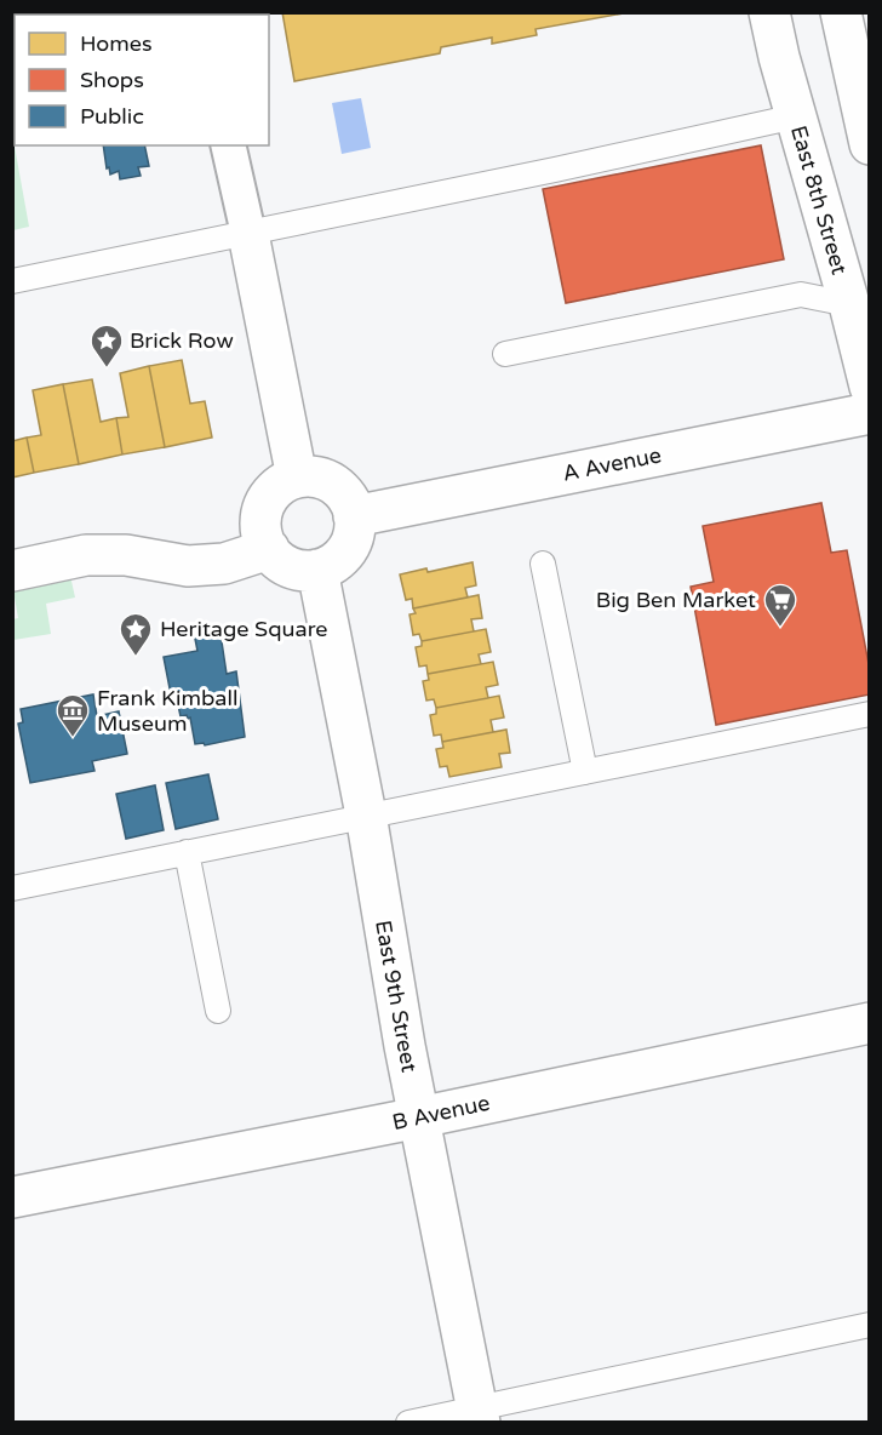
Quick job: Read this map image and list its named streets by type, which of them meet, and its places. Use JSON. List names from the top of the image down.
{
  "streets": {
    "street": [
      "East 8th Street",
      "A Avenue",
      "East 9th Street",
      "B Avenue"
    ]
  },
  "crossings": [
    ["A Avenue", "East 9th Street"],
    ["East 9th Street", "B Avenue"]
  ],
  "places": {
    "place": ["Brick Row", "Heritage Square"],
    "supermarket": ["Big Ben Market"],
    "museum": ["Frank Kimball Museum"]
  },
  "legend": ["Homes", "Shops", "Public"]
}
